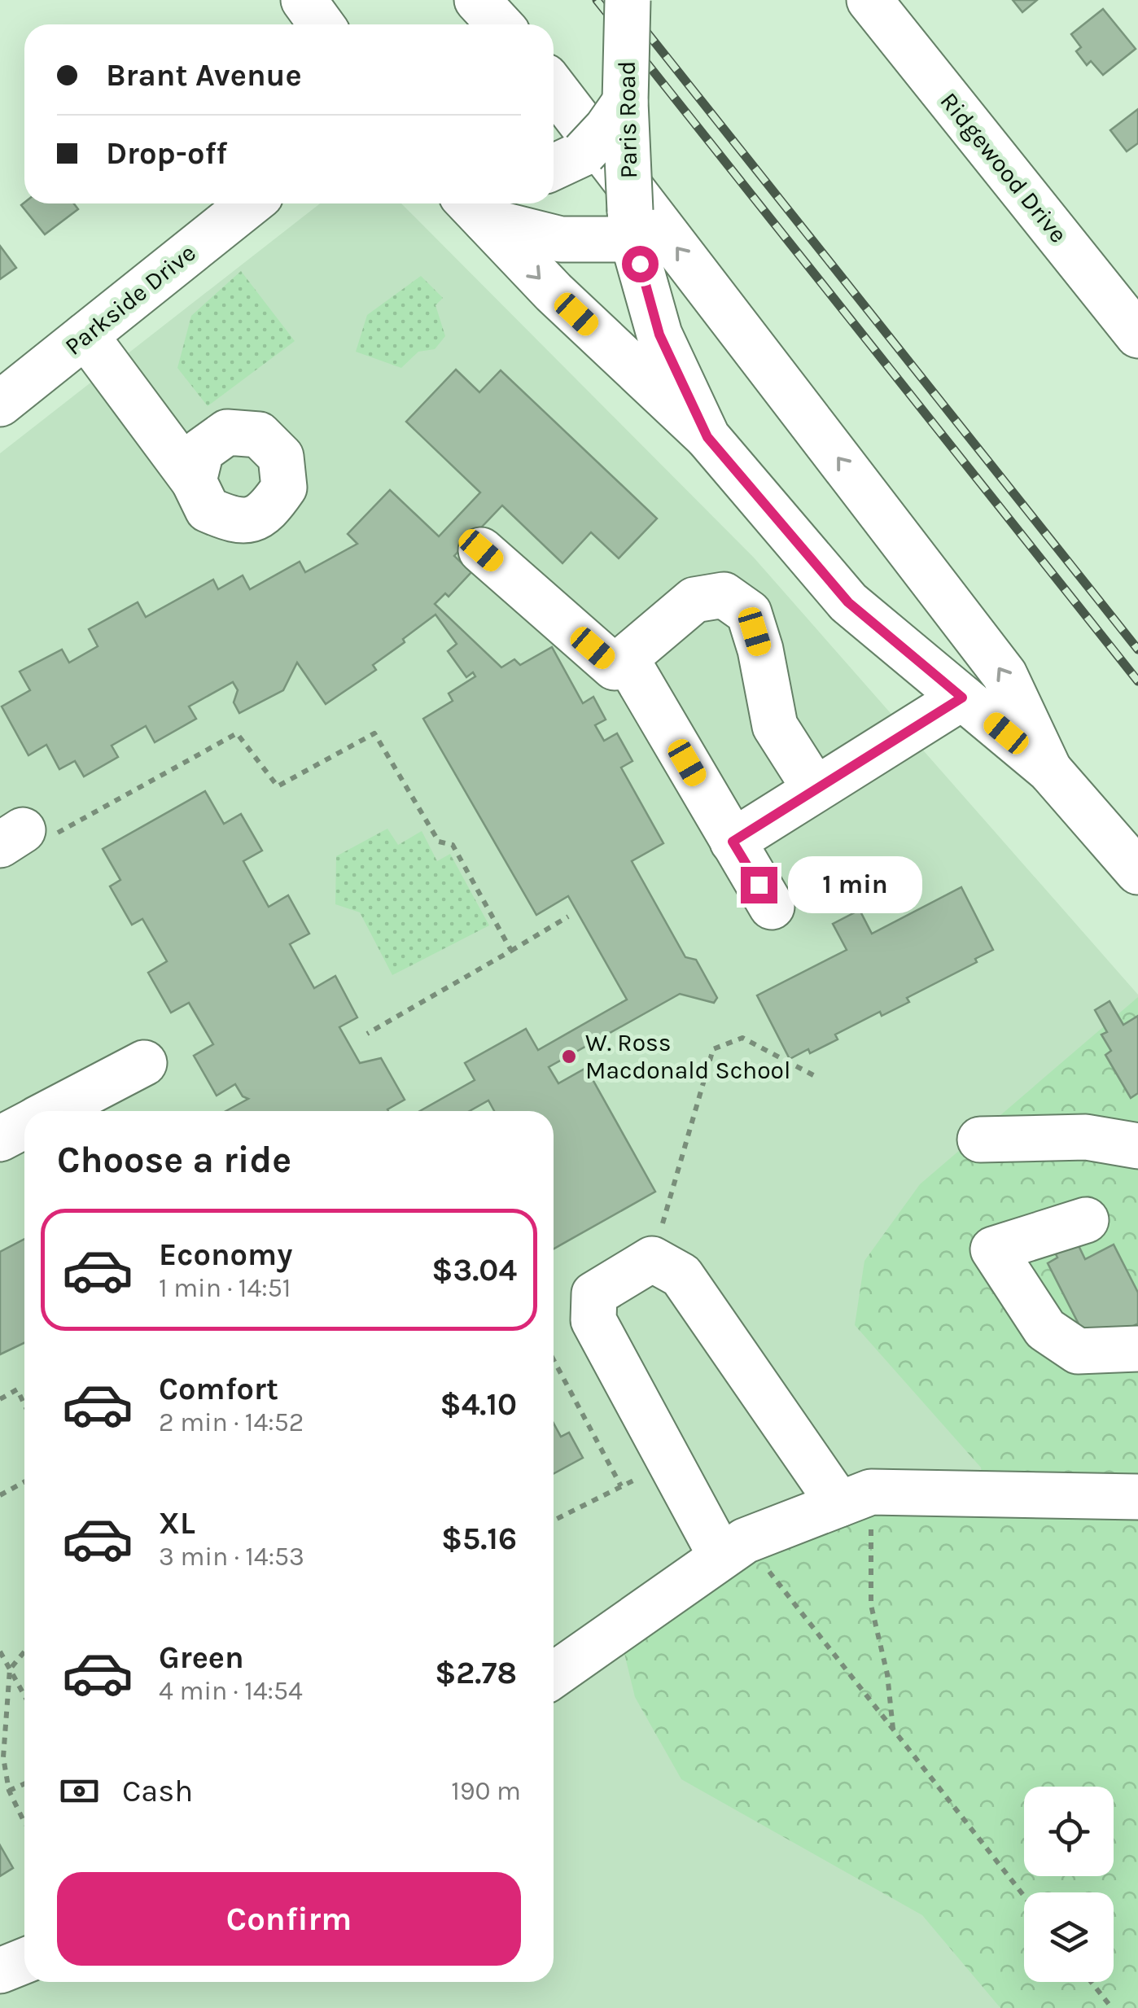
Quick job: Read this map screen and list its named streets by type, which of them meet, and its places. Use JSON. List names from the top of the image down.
{
  "streets": {
    "main road": ["Paris Road", "Ridgewood Drive", "Parkside Drive"]
  },
  "places": ["W. Ross Macdonald School"],
  "page": {
    "banner": ["Brant Avenue", "Drop-off"],
    "bubble": "1 min",
    "heading": "Choose a ride",
    "list": [
      {
        "name": "Economy",
        "note": "1 min · 14:51",
        "value": "$3.04"
      },
      {
        "name": "Comfort",
        "note": "2 min · 14:52",
        "value": "$4.10"
      },
      {
        "name": "XL",
        "note": "3 min · 14:53",
        "value": "$5.16"
      },
      {
        "name": "Green",
        "note": "4 min · 14:54",
        "value": "$2.78"
      }
    ],
    "pay": ["Cash", "190 m"],
    "buttons": "Confirm"
  }
}
